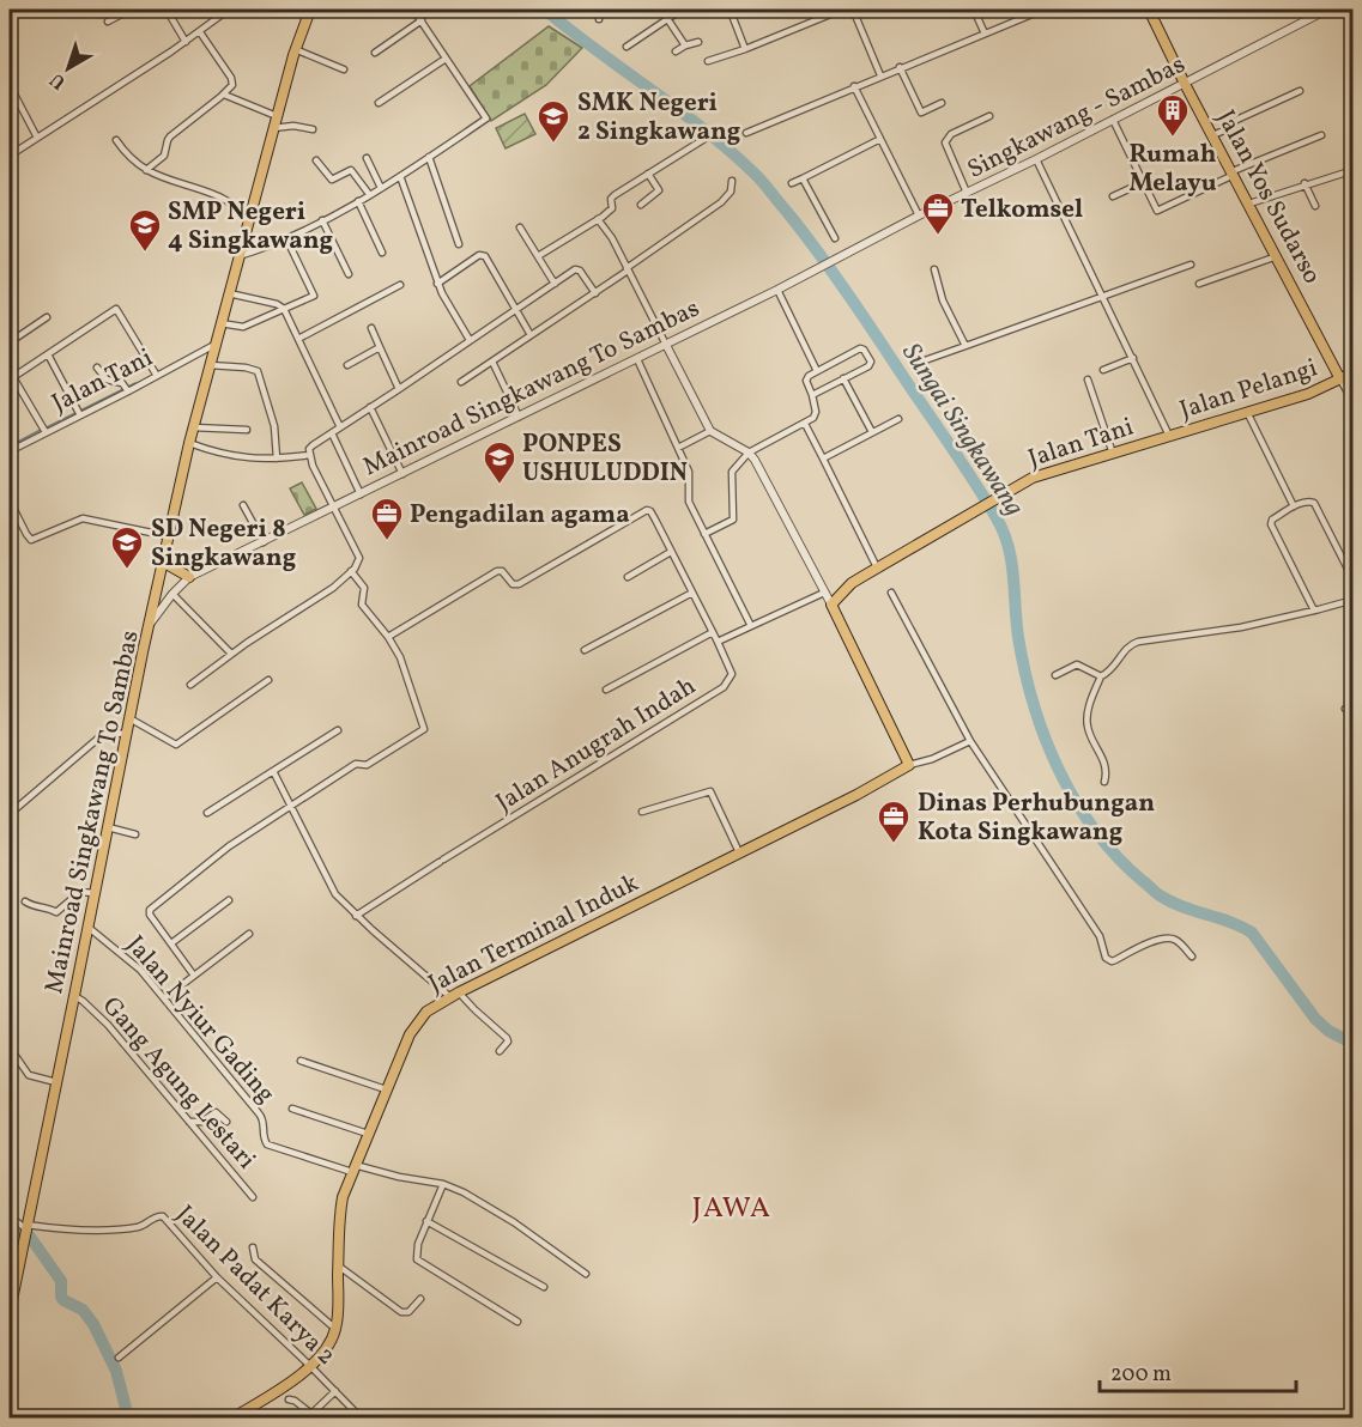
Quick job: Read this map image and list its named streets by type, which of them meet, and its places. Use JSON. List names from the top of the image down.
{
  "streets": {
    "main road": [
      "Jalan Yos Sudarso",
      "Jalan Tani",
      "Mainroad Singkawang To Sambas",
      "Jalan Pelangi",
      "Jalan Terminal Induk"
    ],
    "street": [
      "Singkawang - Sambas",
      "Jalan Anugrah Indah",
      "Jalan Nyiur Gading",
      "Gang Agung Lestari",
      "Jalan Padat Karya 2"
    ]
  },
  "crossings": [
    ["Singkawang - Sambas", "Jalan Yos Sudarso"],
    ["Singkawang - Sambas", "Mainroad Singkawang To Sambas"],
    ["Jalan Yos Sudarso", "Jalan Pelangi"],
    ["Jalan Tani", "Jalan Pelangi"],
    ["Mainroad Singkawang To Sambas", "Jalan Nyiur Gading"],
    ["Mainroad Singkawang To Sambas", "Gang Agung Lestari"],
    ["Mainroad Singkawang To Sambas", "Jalan Padat Karya 2"],
    ["Jalan Terminal Induk", "Jalan Nyiur Gading"],
    ["Jalan Terminal Induk", "Jalan Padat Karya 2"]
  ],
  "districts": ["JAWA"],
  "water": ["Sungai Singkawang"],
  "places": {
    "building": ["Rumah Melayu"],
    "school or university": [
      "SMK Negeri 2 Singkawang",
      "SMP Negeri 4 Singkawang",
      "PONPES USHULUDDIN",
      "SD Negeri 8 Singkawang"
    ],
    "office": ["Telkomsel", "Pengadilan agama", "Dinas Perhubungan Kota Singkawang"]
  },
  "scale_bar": "200 m",
  "north": "bottom left"
}
